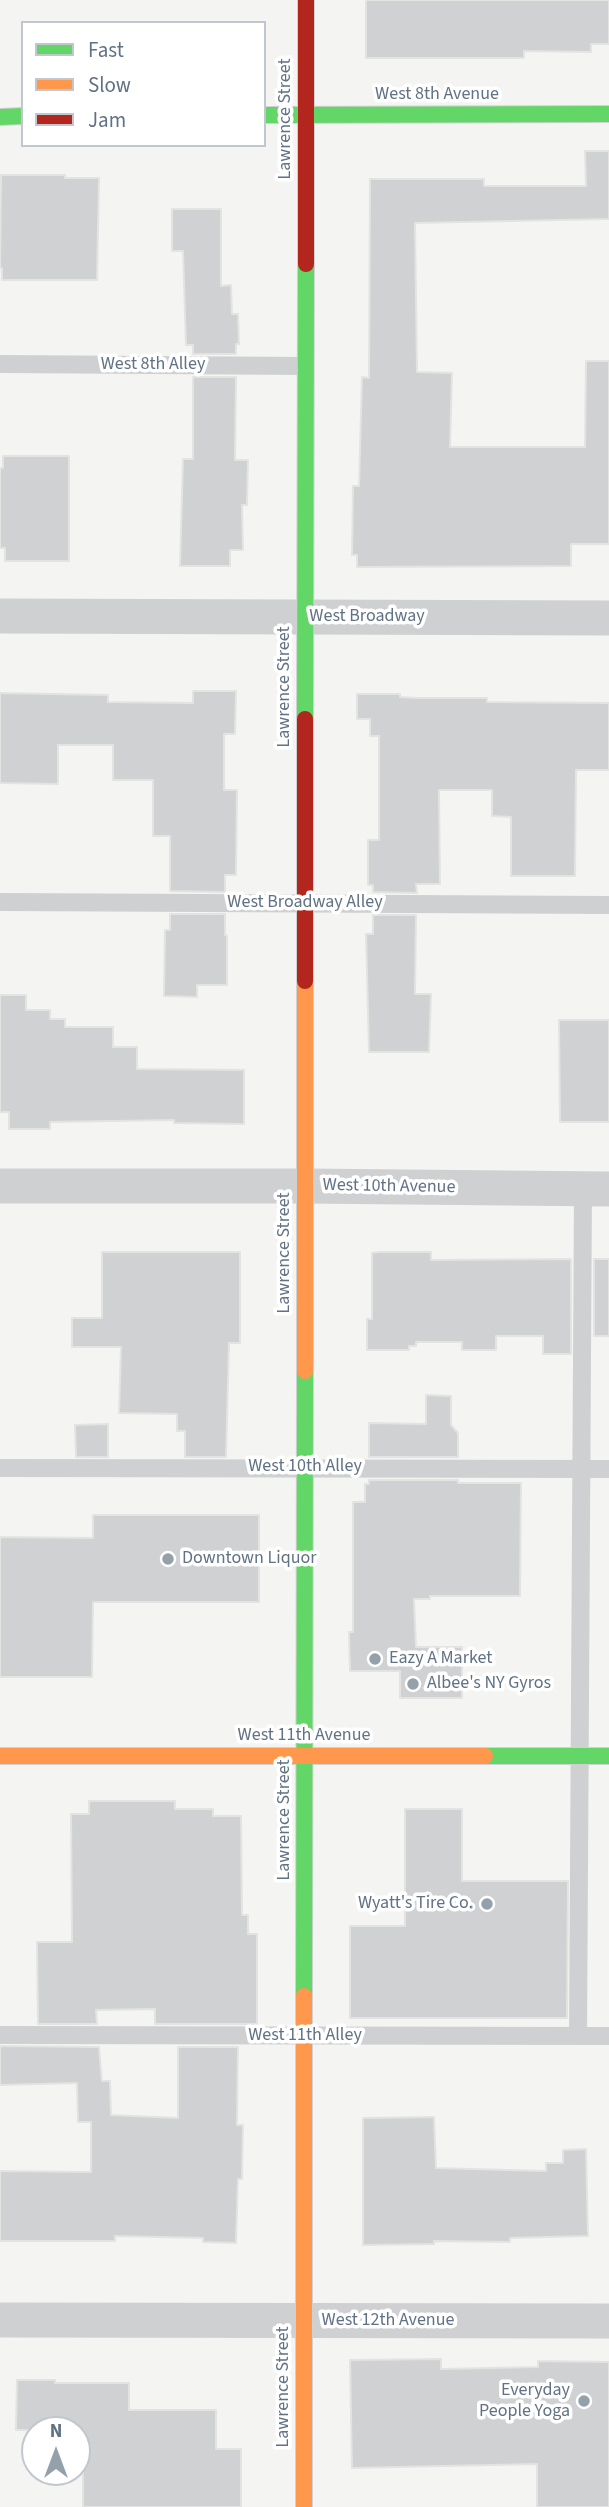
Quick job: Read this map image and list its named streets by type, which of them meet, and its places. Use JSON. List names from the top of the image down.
{
  "streets": {
    "street": [
      "West 8th Avenue",
      "Lawrence Street",
      "West Broadway",
      "West 10th Avenue",
      "West 11th Avenue",
      "West 12th Avenue"
    ],
    "lane": [
      "West 8th Alley",
      "West Broadway Alley",
      "West 10th Alley",
      "West 11th Alley"
    ]
  },
  "crossings": [
    ["West 8th Avenue", "Lawrence Street"],
    ["Lawrence Street", "West 8th Alley"],
    ["Lawrence Street", "West Broadway"],
    ["Lawrence Street", "West Broadway Alley"],
    ["Lawrence Street", "West 10th Avenue"],
    ["Lawrence Street", "West 10th Alley"],
    ["Lawrence Street", "West 11th Avenue"],
    ["Lawrence Street", "West 11th Alley"],
    ["Lawrence Street", "West 12th Avenue"]
  ],
  "places": [
    "Downtown Liquor",
    "Eazy A Market",
    "Albee's NY Gyros",
    "Wyatt's Tire Co.",
    "Everyday People Yoga"
  ],
  "legend": ["Fast", "Slow", "Jam"],
  "north": "top"
}
